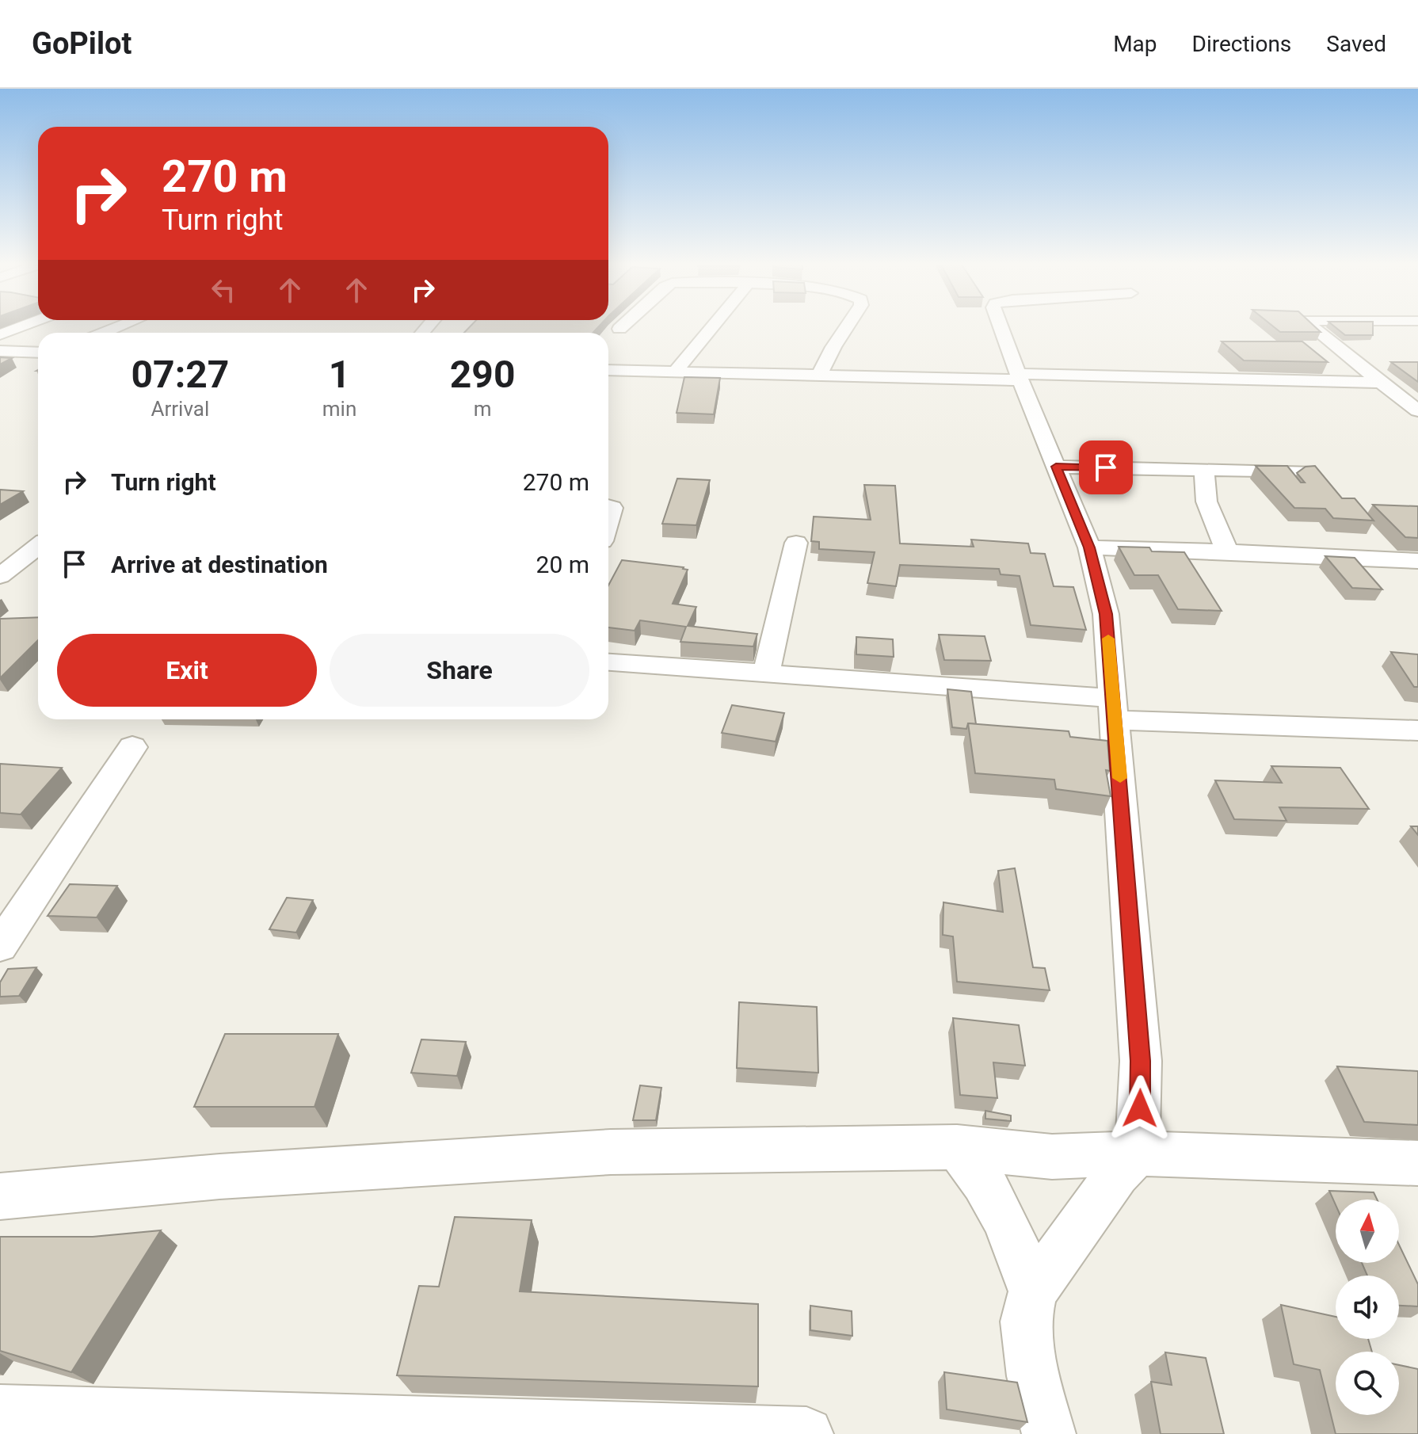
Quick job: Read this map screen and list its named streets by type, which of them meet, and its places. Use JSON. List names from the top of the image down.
{
  "north": "top",
  "page": {
    "header": "GoPilot",
    "nav": ["Map", "Directions", "Saved"],
    "turn": ["270 m", "Turn right"],
    "eta": [
      "07:27",
      "Arrival",
      "1",
      "min",
      "290",
      "m"
    ],
    "list": [
      {
        "name": "Turn right",
        "value": "270 m"
      },
      {
        "name": "Arrive at destination",
        "value": "20 m"
      }
    ],
    "buttons": ["Exit", "Share"]
  }
}
